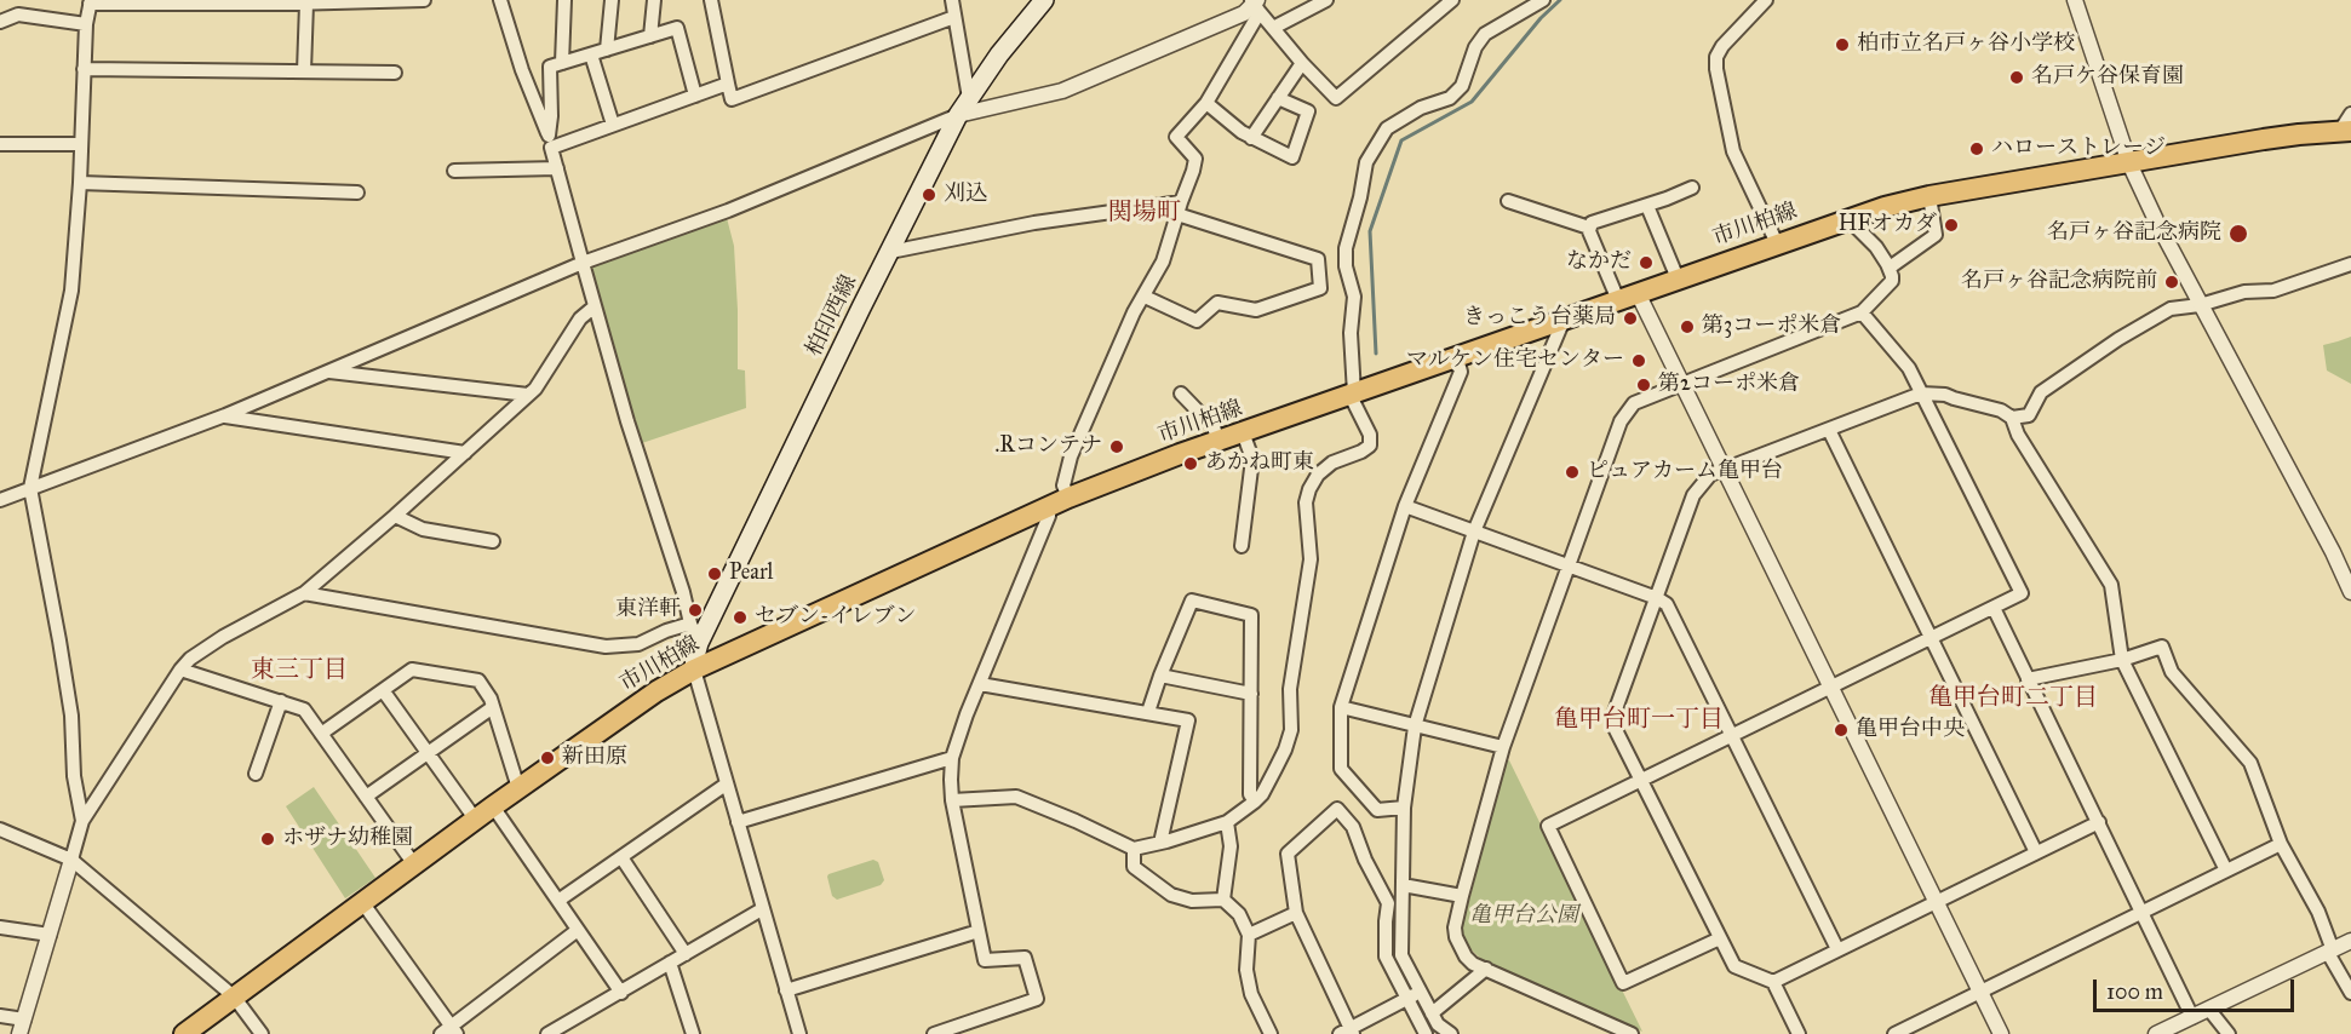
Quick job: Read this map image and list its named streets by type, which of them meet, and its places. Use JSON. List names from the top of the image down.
{
  "streets": {
    "main road": ["市川柏線", "柏印西線"]
  },
  "crossings": [
    ["市川柏線", "柏印西線"]
  ],
  "districts": [
    "関場町",
    "東三丁目",
    "亀甲台町二丁目",
    "亀甲台町一丁目"
  ],
  "parks": ["亀甲台公園"],
  "places": [
    "柏市立名戸ヶ谷小学校",
    "名戸ケ谷保育園",
    "ハローストレージ",
    "刈込",
    "HFオカダ",
    "名戸ヶ谷記念病院",
    "なかだ",
    "名戸ヶ谷記念病院前",
    "きっこう台薬局",
    "第3コーポ米倉",
    "マルケン住宅センター",
    "第2コーポ米倉",
    ".Rコンテナ",
    "あかね町東",
    "ピュアカーム亀甲台",
    "Pearl",
    "東洋軒",
    "セブン-イレブン",
    "亀甲台中央",
    "新田原",
    "ホザナ幼稚園"
  ],
  "scale_bar": "100 m"
}
